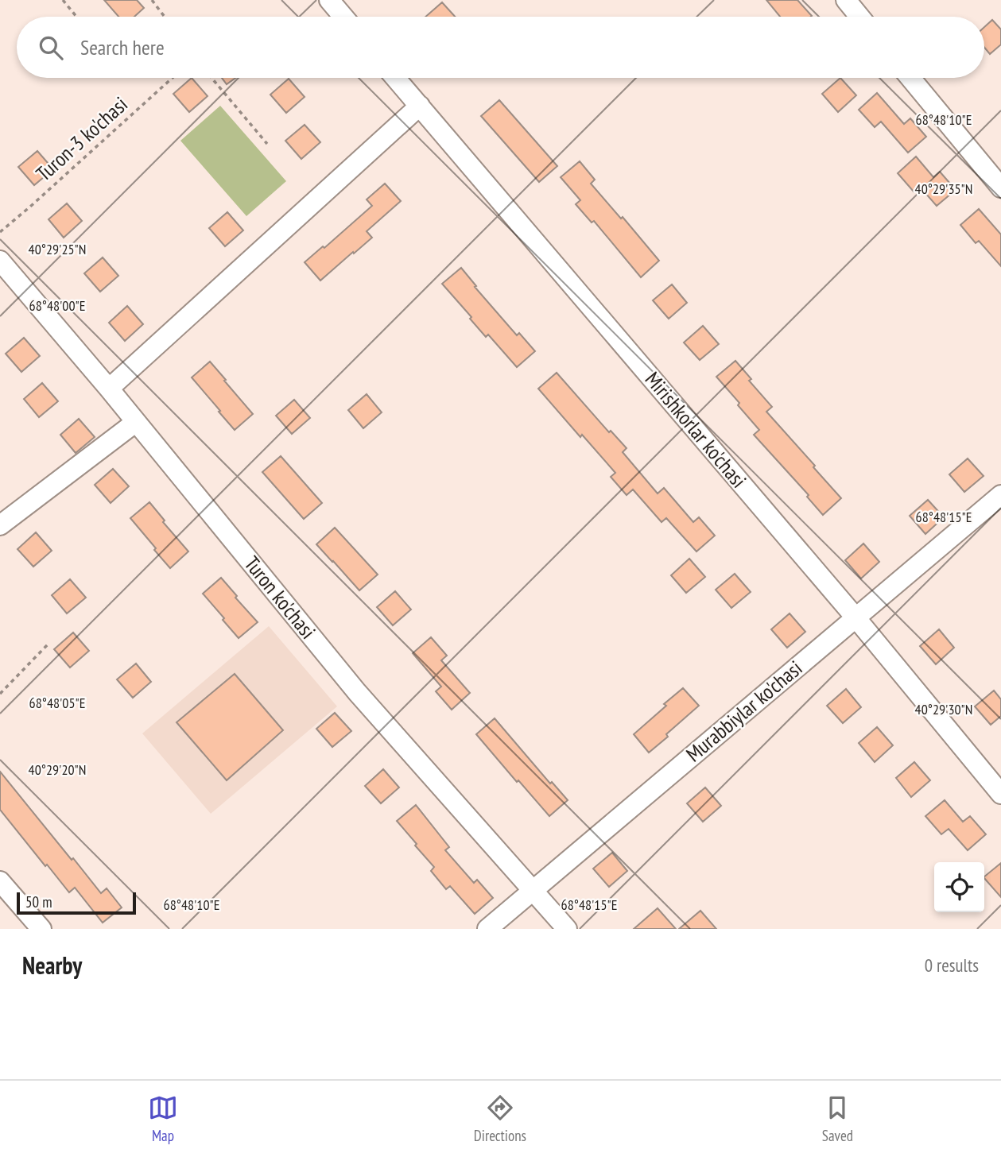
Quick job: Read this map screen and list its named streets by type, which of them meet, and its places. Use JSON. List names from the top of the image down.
{
  "streets": {
    "street": ["Mirishkorlar ko'chasi", "Turon ko'chasi", "Murabbiylar ko'chasi"],
    "path": ["Turon-3 ko'chasi"]
  },
  "crossings": [
    ["Mirishkorlar ko'chasi", "Murabbiylar ko'chasi"],
    ["Turon ko'chasi", "Murabbiylar ko'chasi"]
  ],
  "scale_bar": "50 m",
  "page": {
    "search": "Search here",
    "scale": "50 m",
    "heading": ["Nearby", "0 results"],
    "nav": ["Map", "Directions", "Saved"]
  },
  "coordinates": [
    "68°48'10\"E",
    "40°29'35\"N",
    "40°29'25\"N",
    "68°48'00\"E",
    "68°48'15\"E",
    "68°48'05\"E",
    "40°29'30\"N",
    "40°29'20\"N"
  ]
}
